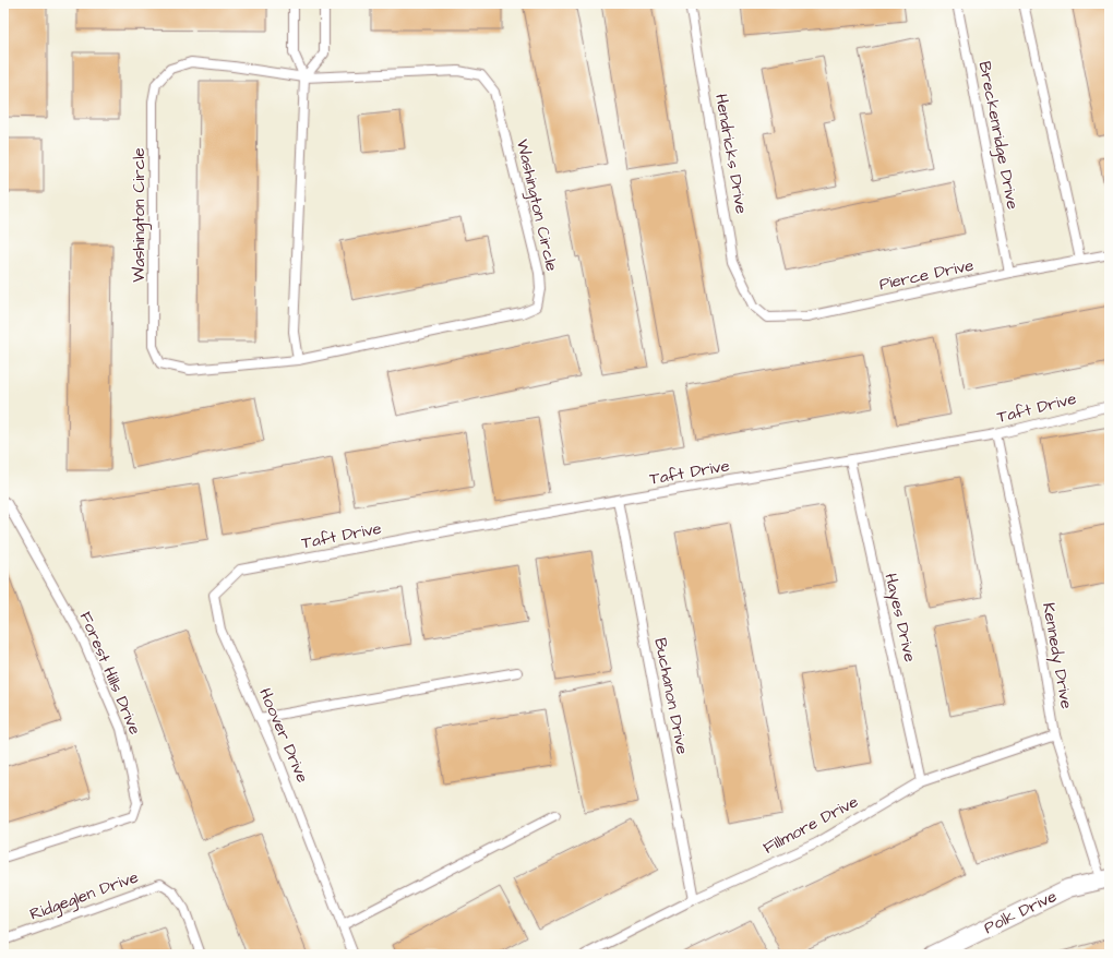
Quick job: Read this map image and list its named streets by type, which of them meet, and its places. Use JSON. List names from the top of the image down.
{
  "streets": {
    "street": ["Polk Drive"],
    "lane": [
      "Breckenridge Drive",
      "Hendricks Drive",
      "Washington Circle",
      "Pierce Drive",
      "Taft Drive",
      "Hayes Drive",
      "Kennedy Drive",
      "Forest Hills Drive",
      "Buchanon Drive",
      "Hoover Drive",
      "Fillmore Drive",
      "Ridgeglen Drive"
    ]
  },
  "crossings": [
    ["Breckenridge Drive", "Pierce Drive"],
    ["Hendricks Drive", "Pierce Drive"],
    ["Taft Drive", "Hayes Drive"],
    ["Taft Drive", "Kennedy Drive"],
    ["Taft Drive", "Buchanon Drive"],
    ["Taft Drive", "Hoover Drive"],
    ["Hayes Drive", "Fillmore Drive"],
    ["Kennedy Drive", "Fillmore Drive"],
    ["Kennedy Drive", "Polk Drive"],
    ["Buchanon Drive", "Fillmore Drive"]
  ]
}
